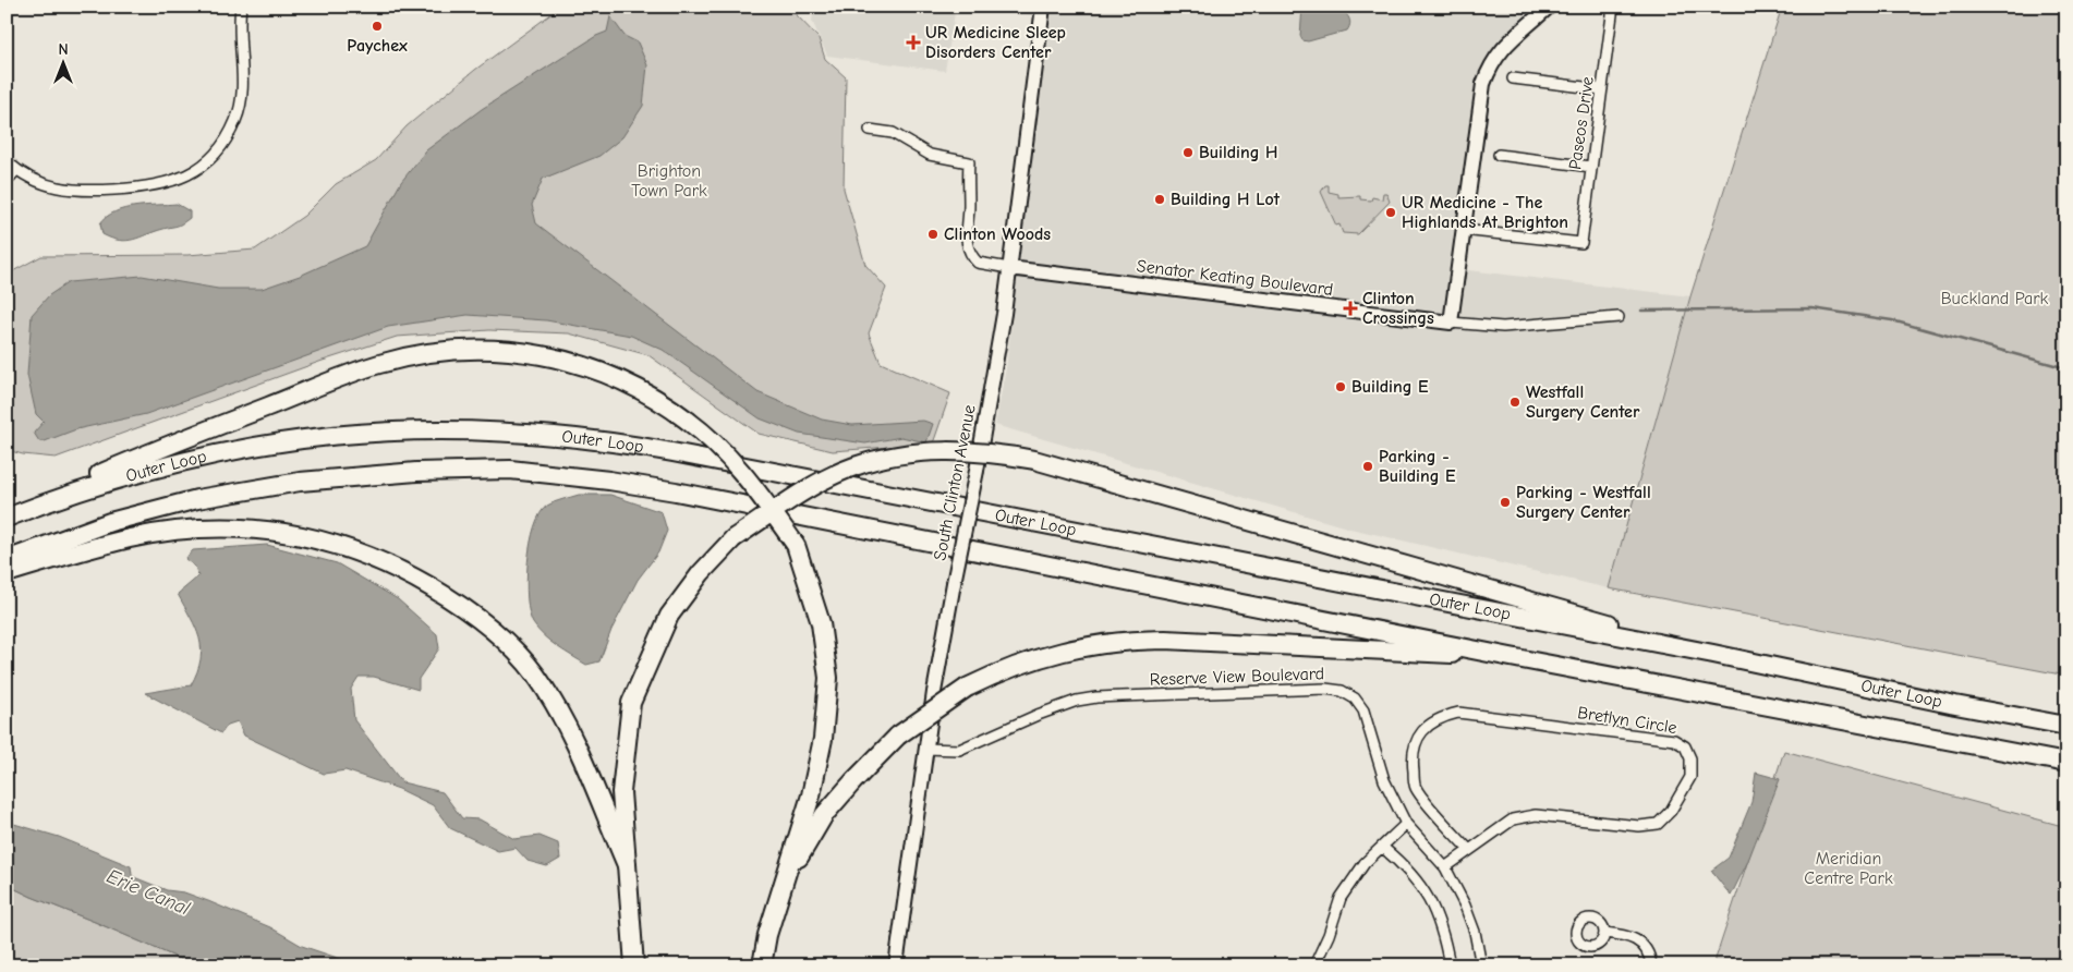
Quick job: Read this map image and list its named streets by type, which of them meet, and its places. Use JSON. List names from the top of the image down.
{
  "streets": {
    "highway": ["Outer Loop"],
    "street": [
      "Paseos Drive",
      "Senator Keating Boulevard",
      "South Clinton Avenue",
      "Reserve View Boulevard",
      "Bretlyn Circle"
    ]
  },
  "crossings": [
    ["Senator Keating Boulevard", "South Clinton Avenue"],
    ["South Clinton Avenue", "Reserve View Boulevard"],
    ["Reserve View Boulevard", "Bretlyn Circle"]
  ],
  "water": ["Erie Canal"],
  "parks": ["Brighton Town Park", "Buckland Park", "Meridian Centre Park"],
  "places": {
    "other": [
      "Paychex",
      "Building H",
      "Building H Lot",
      "UR Medicine - The Highlands At Brighton",
      "Clinton Woods",
      "Building E",
      "Westfall Surgery Center",
      "Parking - Building E",
      "Parking - Westfall Surgery Center"
    ],
    "health": ["UR Medicine Sleep Disorders Center", "Clinton Crossings"]
  },
  "north": "top"
}
